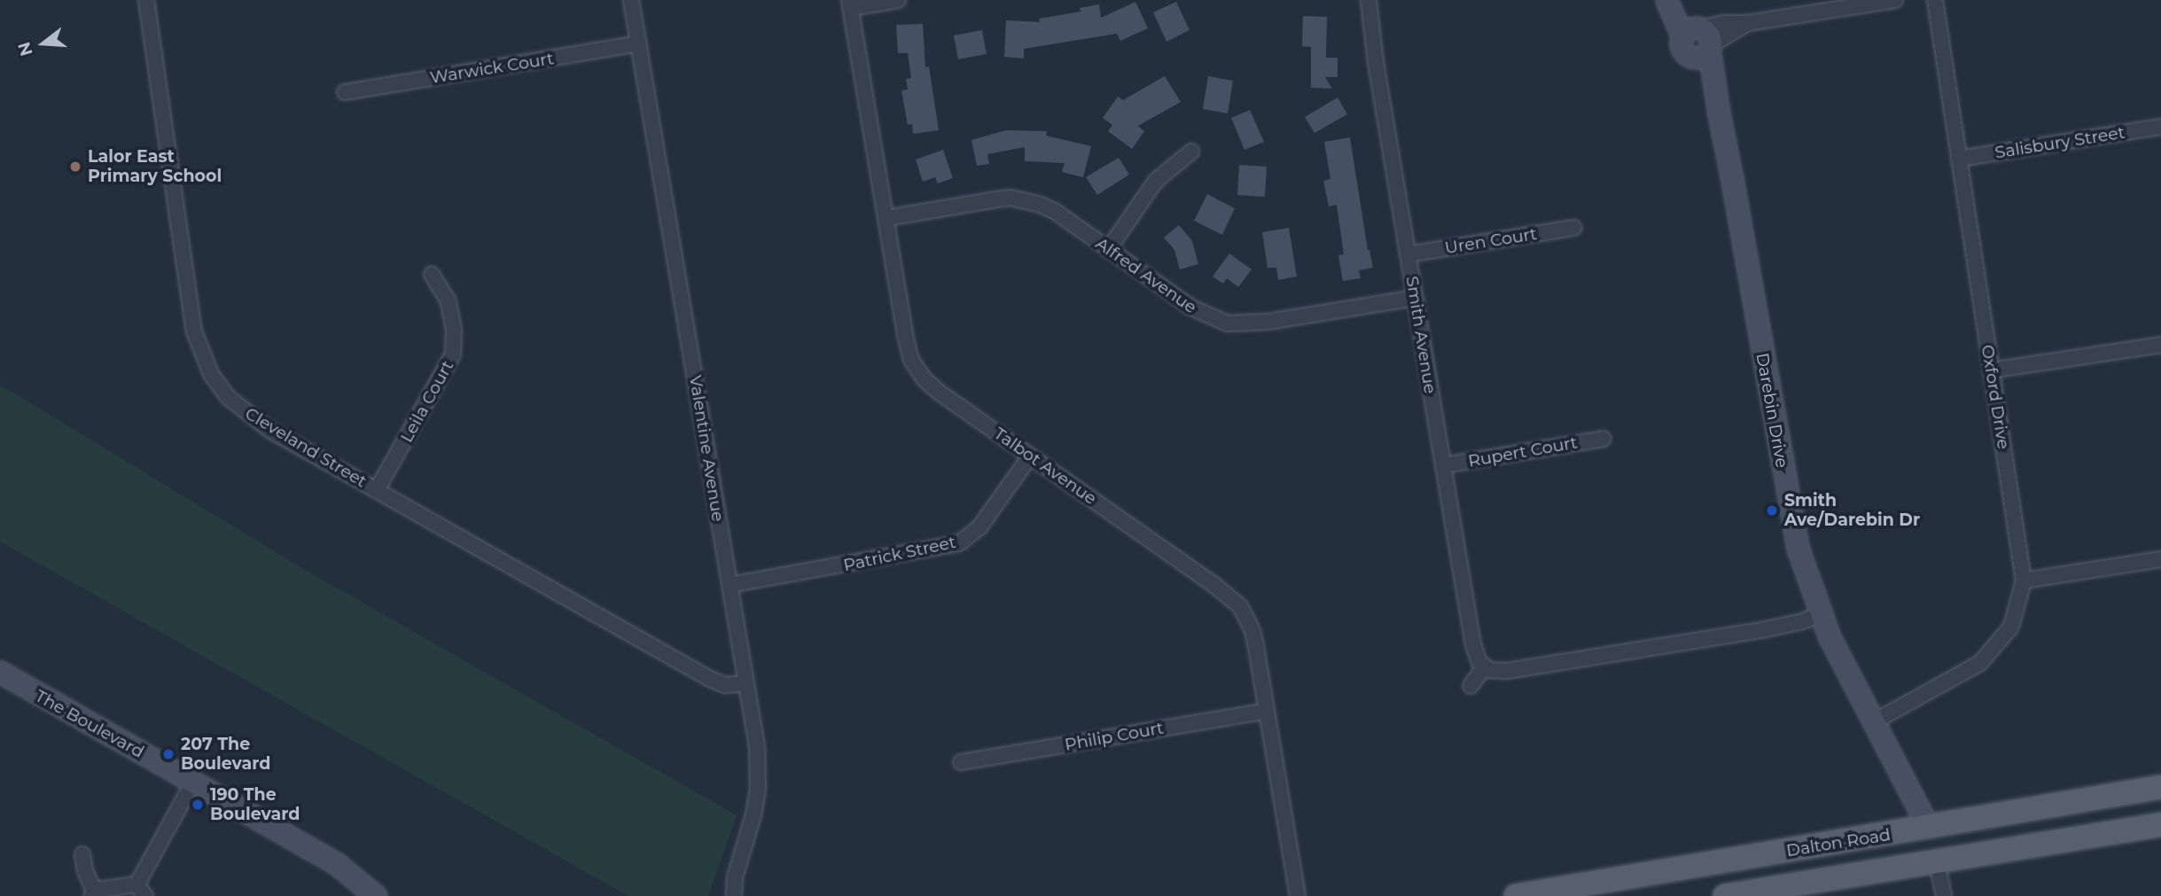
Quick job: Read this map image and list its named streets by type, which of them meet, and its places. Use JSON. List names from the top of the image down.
{
  "streets": {
    "main road": ["Dalton Road"],
    "street": [
      "Warwick Court",
      "Salisbury Street",
      "Uren Court",
      "Alfred Avenue",
      "Smith Avenue",
      "Oxford Drive",
      "Leila Court",
      "Darebin Drive",
      "Cleveland Street",
      "Valentine Avenue",
      "Rupert Court",
      "Talbot Avenue",
      "Patrick Street",
      "The Boulevard",
      "Philip Court"
    ]
  },
  "crossings": [
    ["Warwick Court", "Valentine Avenue"],
    ["Salisbury Street", "Oxford Drive"],
    ["Uren Court", "Smith Avenue"],
    ["Alfred Avenue", "Smith Avenue"],
    ["Alfred Avenue", "Talbot Avenue"],
    ["Smith Avenue", "Rupert Court"],
    ["Oxford Drive", "Darebin Drive"],
    ["Leila Court", "Cleveland Street"],
    ["Darebin Drive", "Dalton Road"],
    ["Cleveland Street", "Valentine Avenue"],
    ["Valentine Avenue", "Patrick Street"],
    ["Talbot Avenue", "Patrick Street"],
    ["Talbot Avenue", "Philip Court"]
  ],
  "places": [
    "Lalor East Primary School",
    "Smith Ave/Darebin Dr",
    "207 The Boulevard",
    "190 The Boulevard"
  ],
  "north": "left"
}
